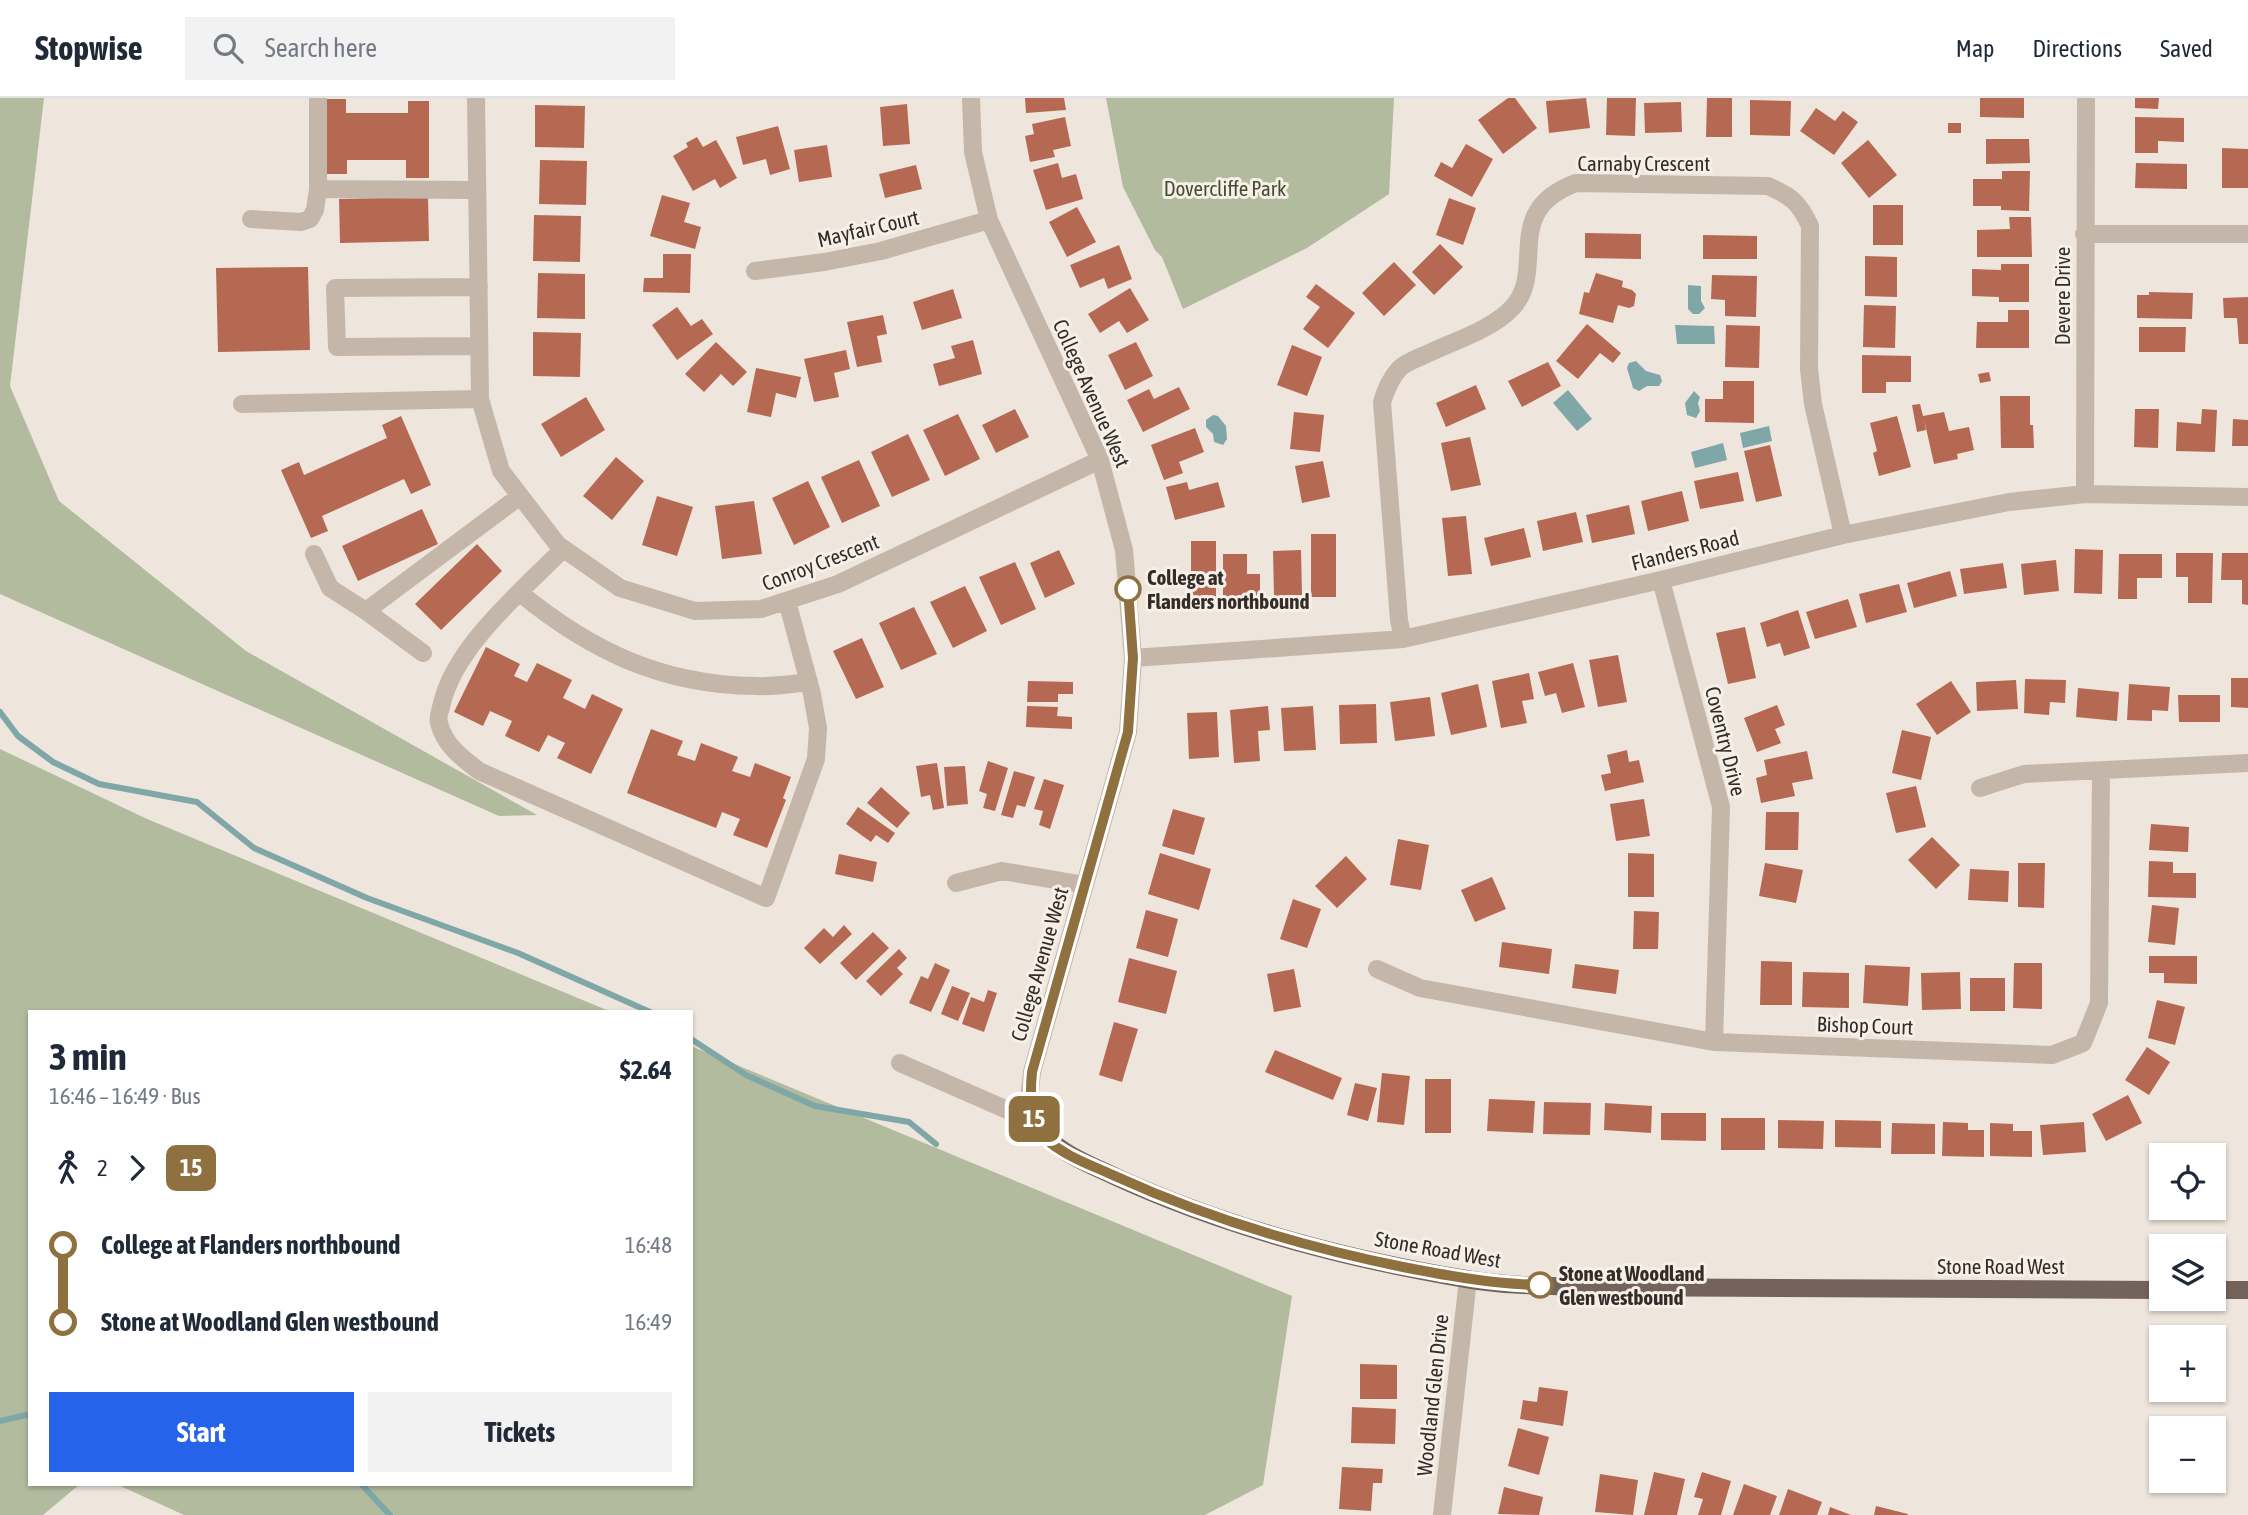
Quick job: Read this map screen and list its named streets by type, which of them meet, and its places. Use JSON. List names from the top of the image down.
{
  "streets": {
    "main road": ["Stone Road West"],
    "street": [
      "Carnaby Crescent",
      "Mayfair Court",
      "Devere Drive",
      "College Avenue West",
      "Flanders Road",
      "Conroy Crescent",
      "Coventry Drive",
      "Bishop Court",
      "Woodland Glen Drive"
    ]
  },
  "crossings": [
    ["Carnaby Crescent", "Flanders Road"],
    ["Mayfair Court", "College Avenue West"],
    ["Devere Drive", "Flanders Road"],
    ["College Avenue West", "Flanders Road"],
    ["College Avenue West", "Conroy Crescent"],
    ["College Avenue West", "Stone Road West"],
    ["Flanders Road", "Coventry Drive"],
    ["Coventry Drive", "Bishop Court"],
    ["Stone Road West", "Woodland Glen Drive"]
  ],
  "parks": ["Dovercliffe Park"],
  "places": ["College at Flanders northbound", "Stone at Woodland Glen westbound"],
  "lines": ["bus line 15"],
  "page": {
    "header": "Stopwise",
    "search": "Search here",
    "nav": ["Map", "Directions", "Saved"],
    "on_map": "15",
    "heading": ["3 min", "16:46 – 16:49 · Bus", "$2.64"],
    "legs": ["2", "15"],
    "map_buttons": ["+", "−"],
    "list": [
      {
        "name": "College at Flanders northbound",
        "value": "16:48"
      },
      {
        "name": "Stone at Woodland Glen westbound",
        "value": "16:49"
      }
    ],
    "buttons": ["Start", "Tickets"]
  }
}
